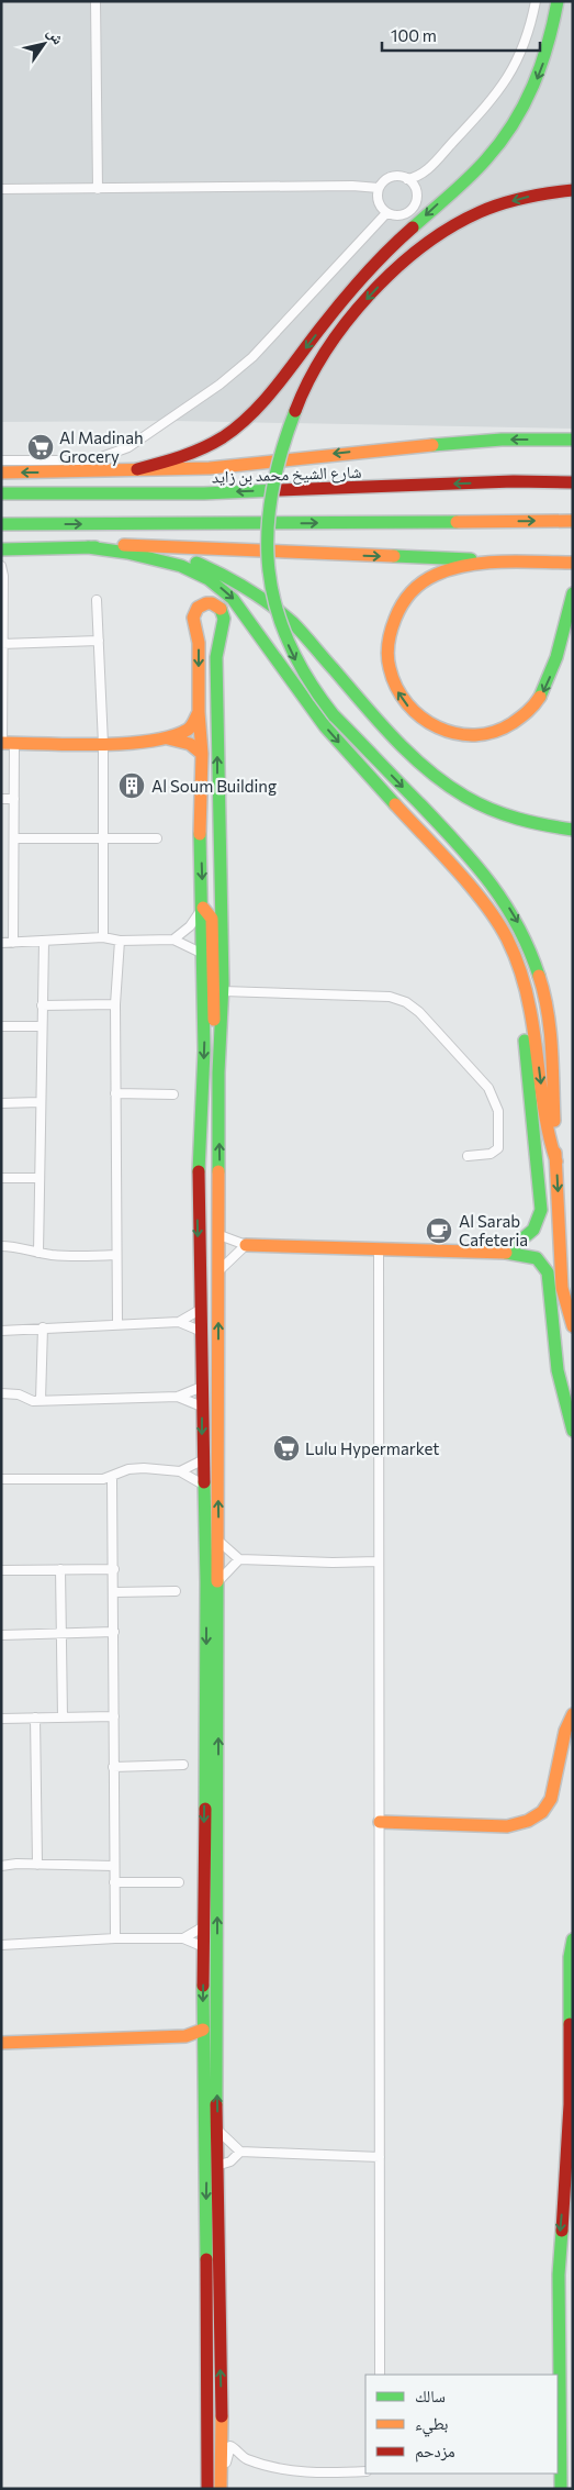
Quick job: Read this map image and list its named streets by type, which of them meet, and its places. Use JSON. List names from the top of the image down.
{
  "streets": {
    "main road": ["شارع الشيخ محمد بن زايد"]
  },
  "places": {
    "supermarket": ["Al Madinah Grocery", "Lulu Hypermarket"],
    "building": ["Al Soum Building"],
    "cafe": ["Al Sarab Cafeteria"]
  },
  "legend": ["سالك", "بطيء", "مزدحم"],
  "scale_bar": "100 m",
  "north": "top right"
}
